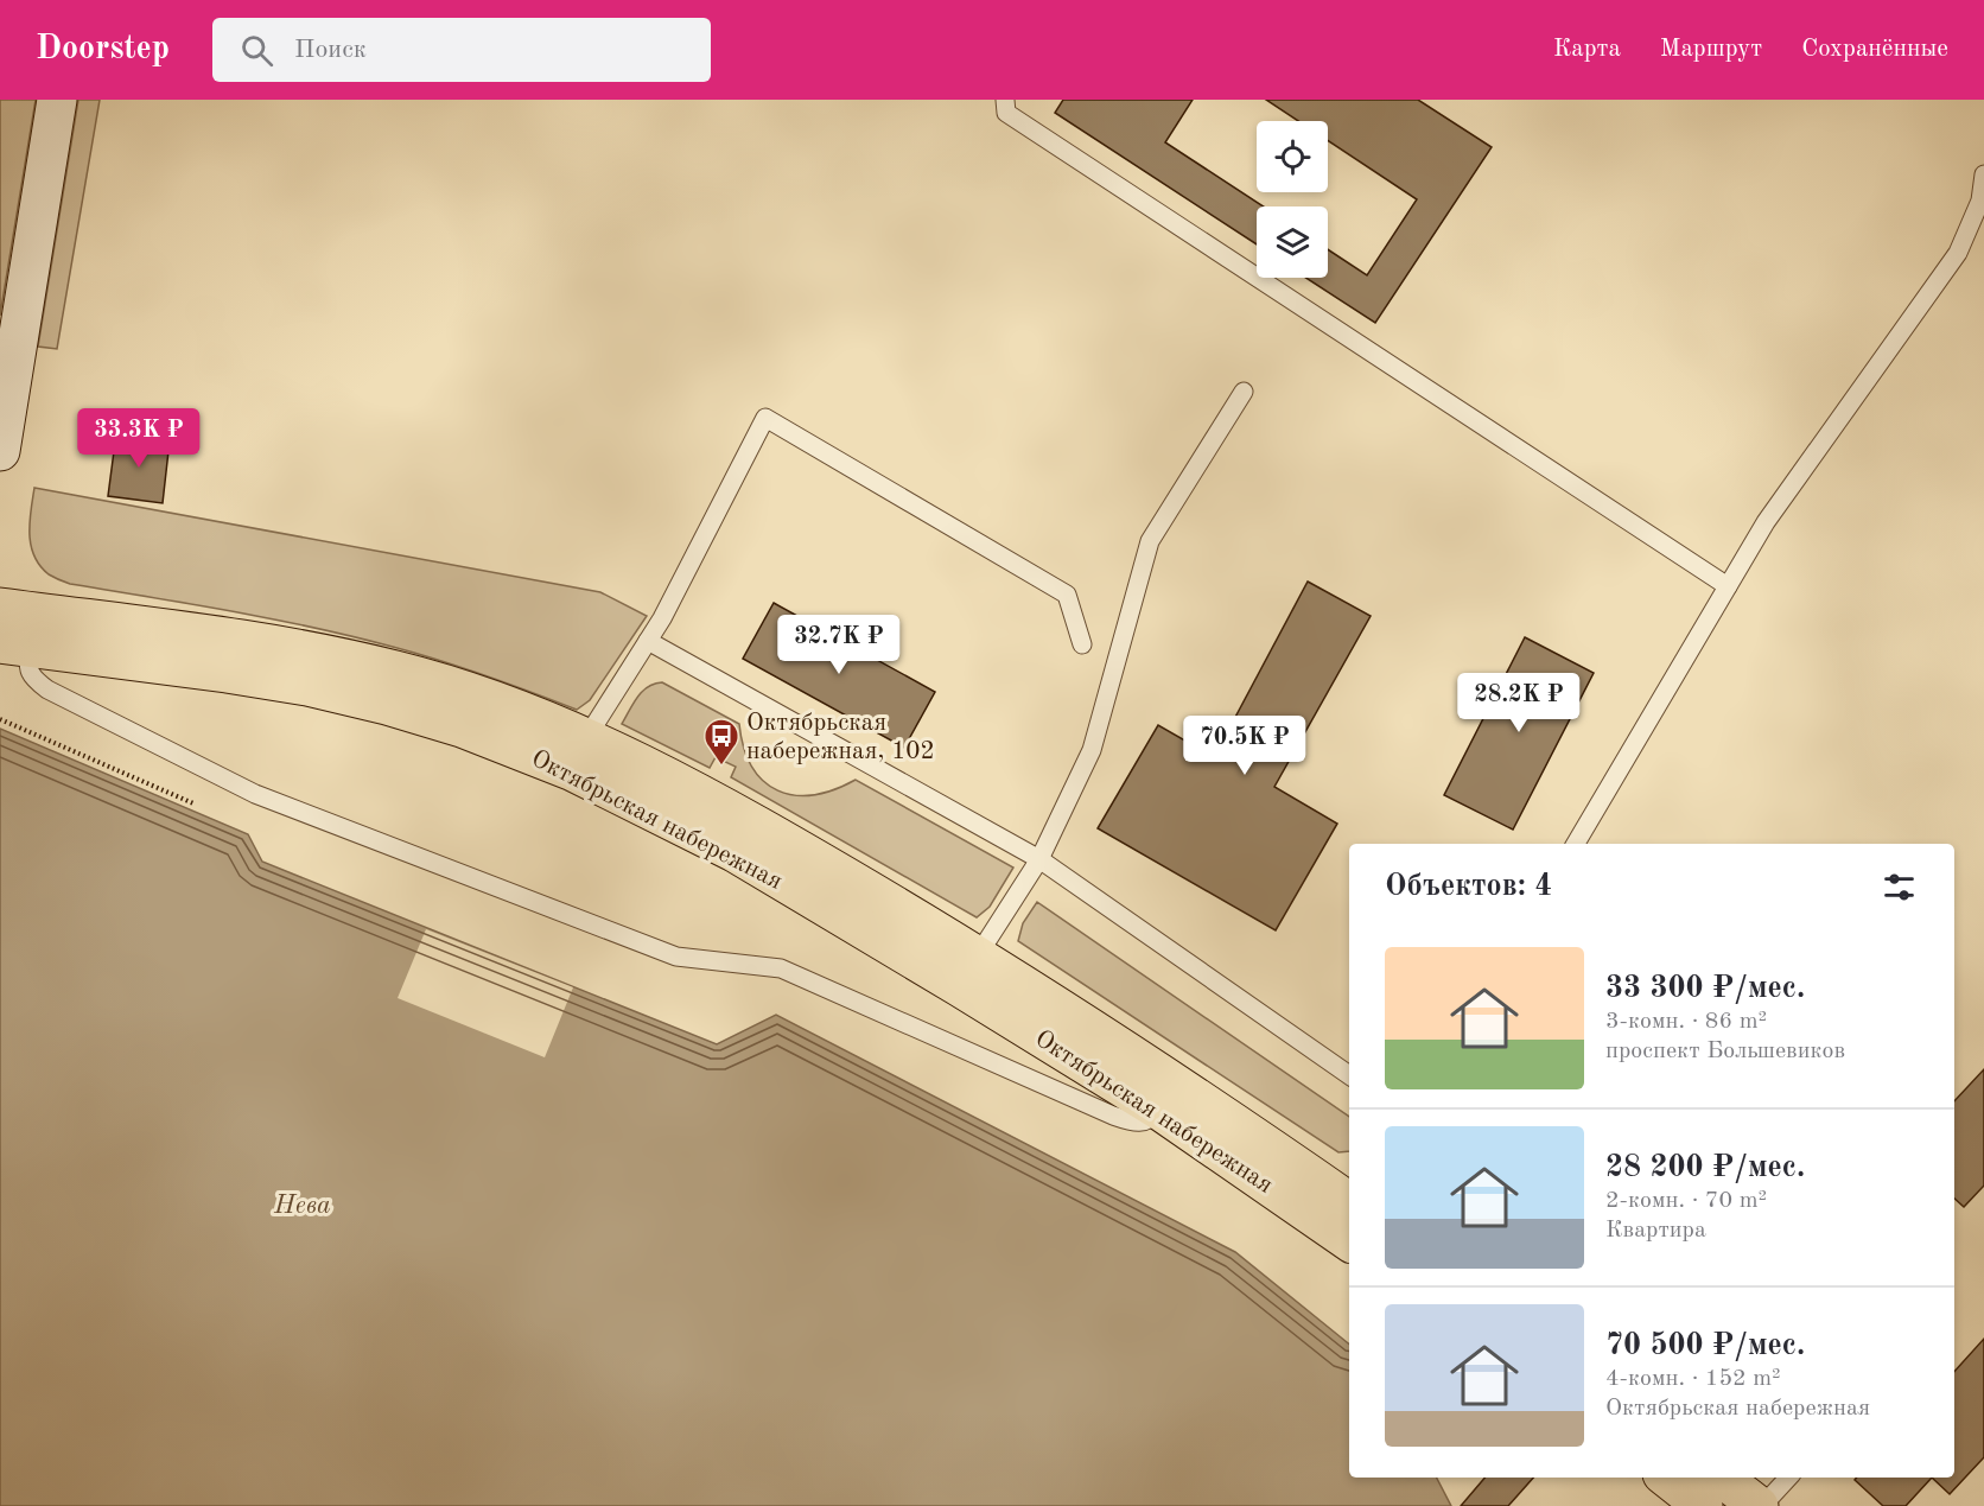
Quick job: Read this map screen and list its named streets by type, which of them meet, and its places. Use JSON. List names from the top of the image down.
{
  "streets": {
    "main road": ["Октябрьская набережная"]
  },
  "water": ["Нева"],
  "places": {
    "bus stop": ["Октябрьская набережная, 102"]
  },
  "page": {
    "header": "Doorstep",
    "search": "Поиск",
    "nav": ["Карта", "Маршрут", "Сохранённые"],
    "price": [
      "33.3K ₽",
      "32.7K ₽",
      "28.2K ₽",
      "70.5K ₽"
    ],
    "heading": "Объектов: 4",
    "list": [
      {
        "name": "33 300 ₽/мес.",
        "note": "3-комн. · 86 m² · проспект Большевиков"
      },
      {
        "name": "28 200 ₽/мес.",
        "note": "2-комн. · 70 m² · Квартира"
      },
      {
        "name": "70 500 ₽/мес.",
        "note": "4-комн. · 152 m² · Октябрьская набережная"
      }
    ]
  }
}
